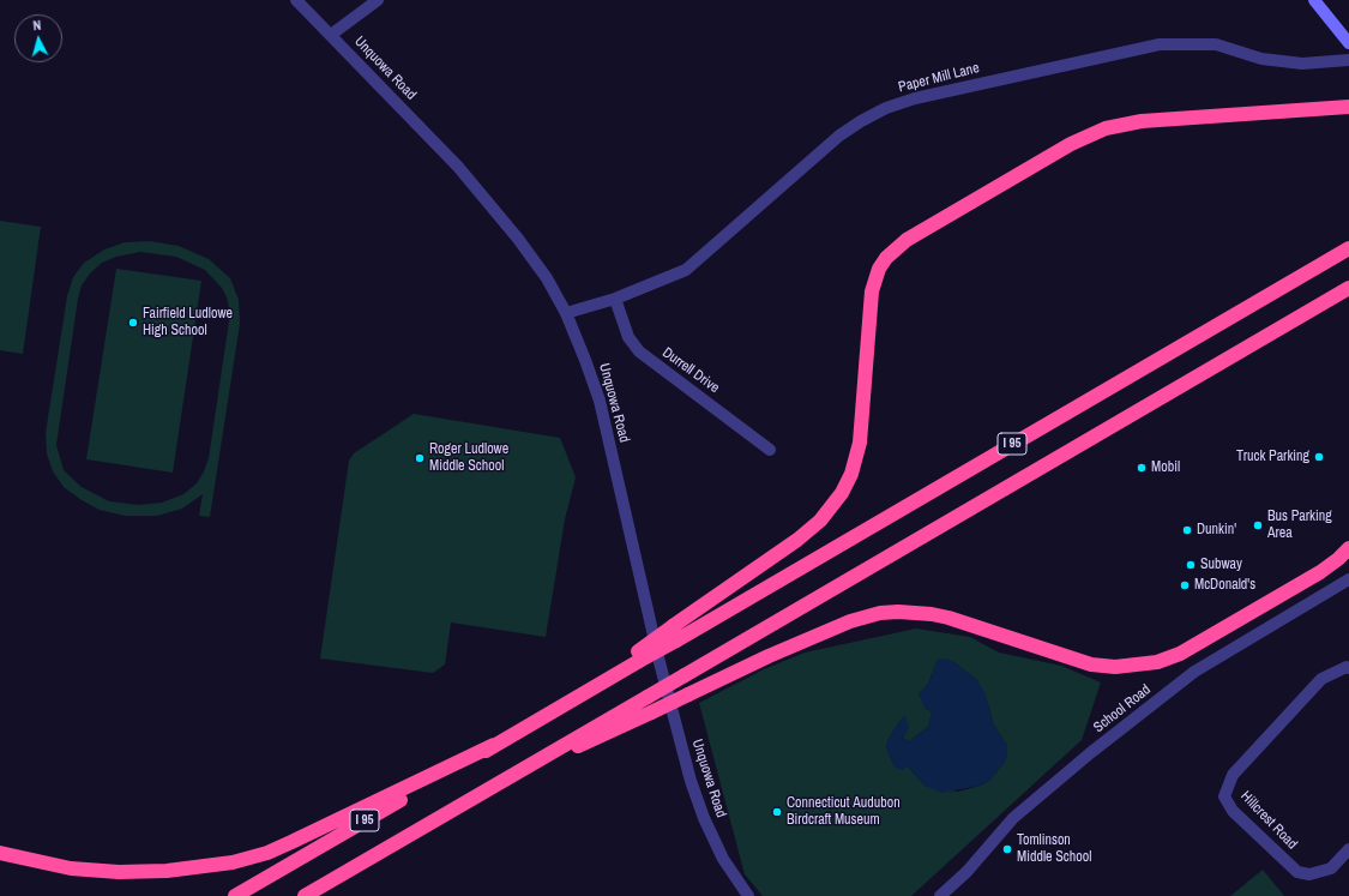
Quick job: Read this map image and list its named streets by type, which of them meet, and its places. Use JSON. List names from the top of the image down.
{
  "streets": {
    "highway": ["I 95"],
    "street": [
      "Unquowa Road",
      "Paper Mill Lane",
      "Durrell Drive",
      "School Road",
      "Hillcrest Road"
    ]
  },
  "crossings": [
    ["Unquowa Road", "Paper Mill Lane"],
    ["Paper Mill Lane", "Durrell Drive"]
  ],
  "places": [
    "Fairfield Ludlowe High School",
    "Truck Parking",
    "Roger Ludlowe Middle School",
    "Mobil",
    "Bus Parking Area",
    "Dunkin'",
    "Subway",
    "McDonald's",
    "Connecticut Audubon Birdcraft Museum",
    "Tomlinson Middle School"
  ],
  "north": "top"
}
